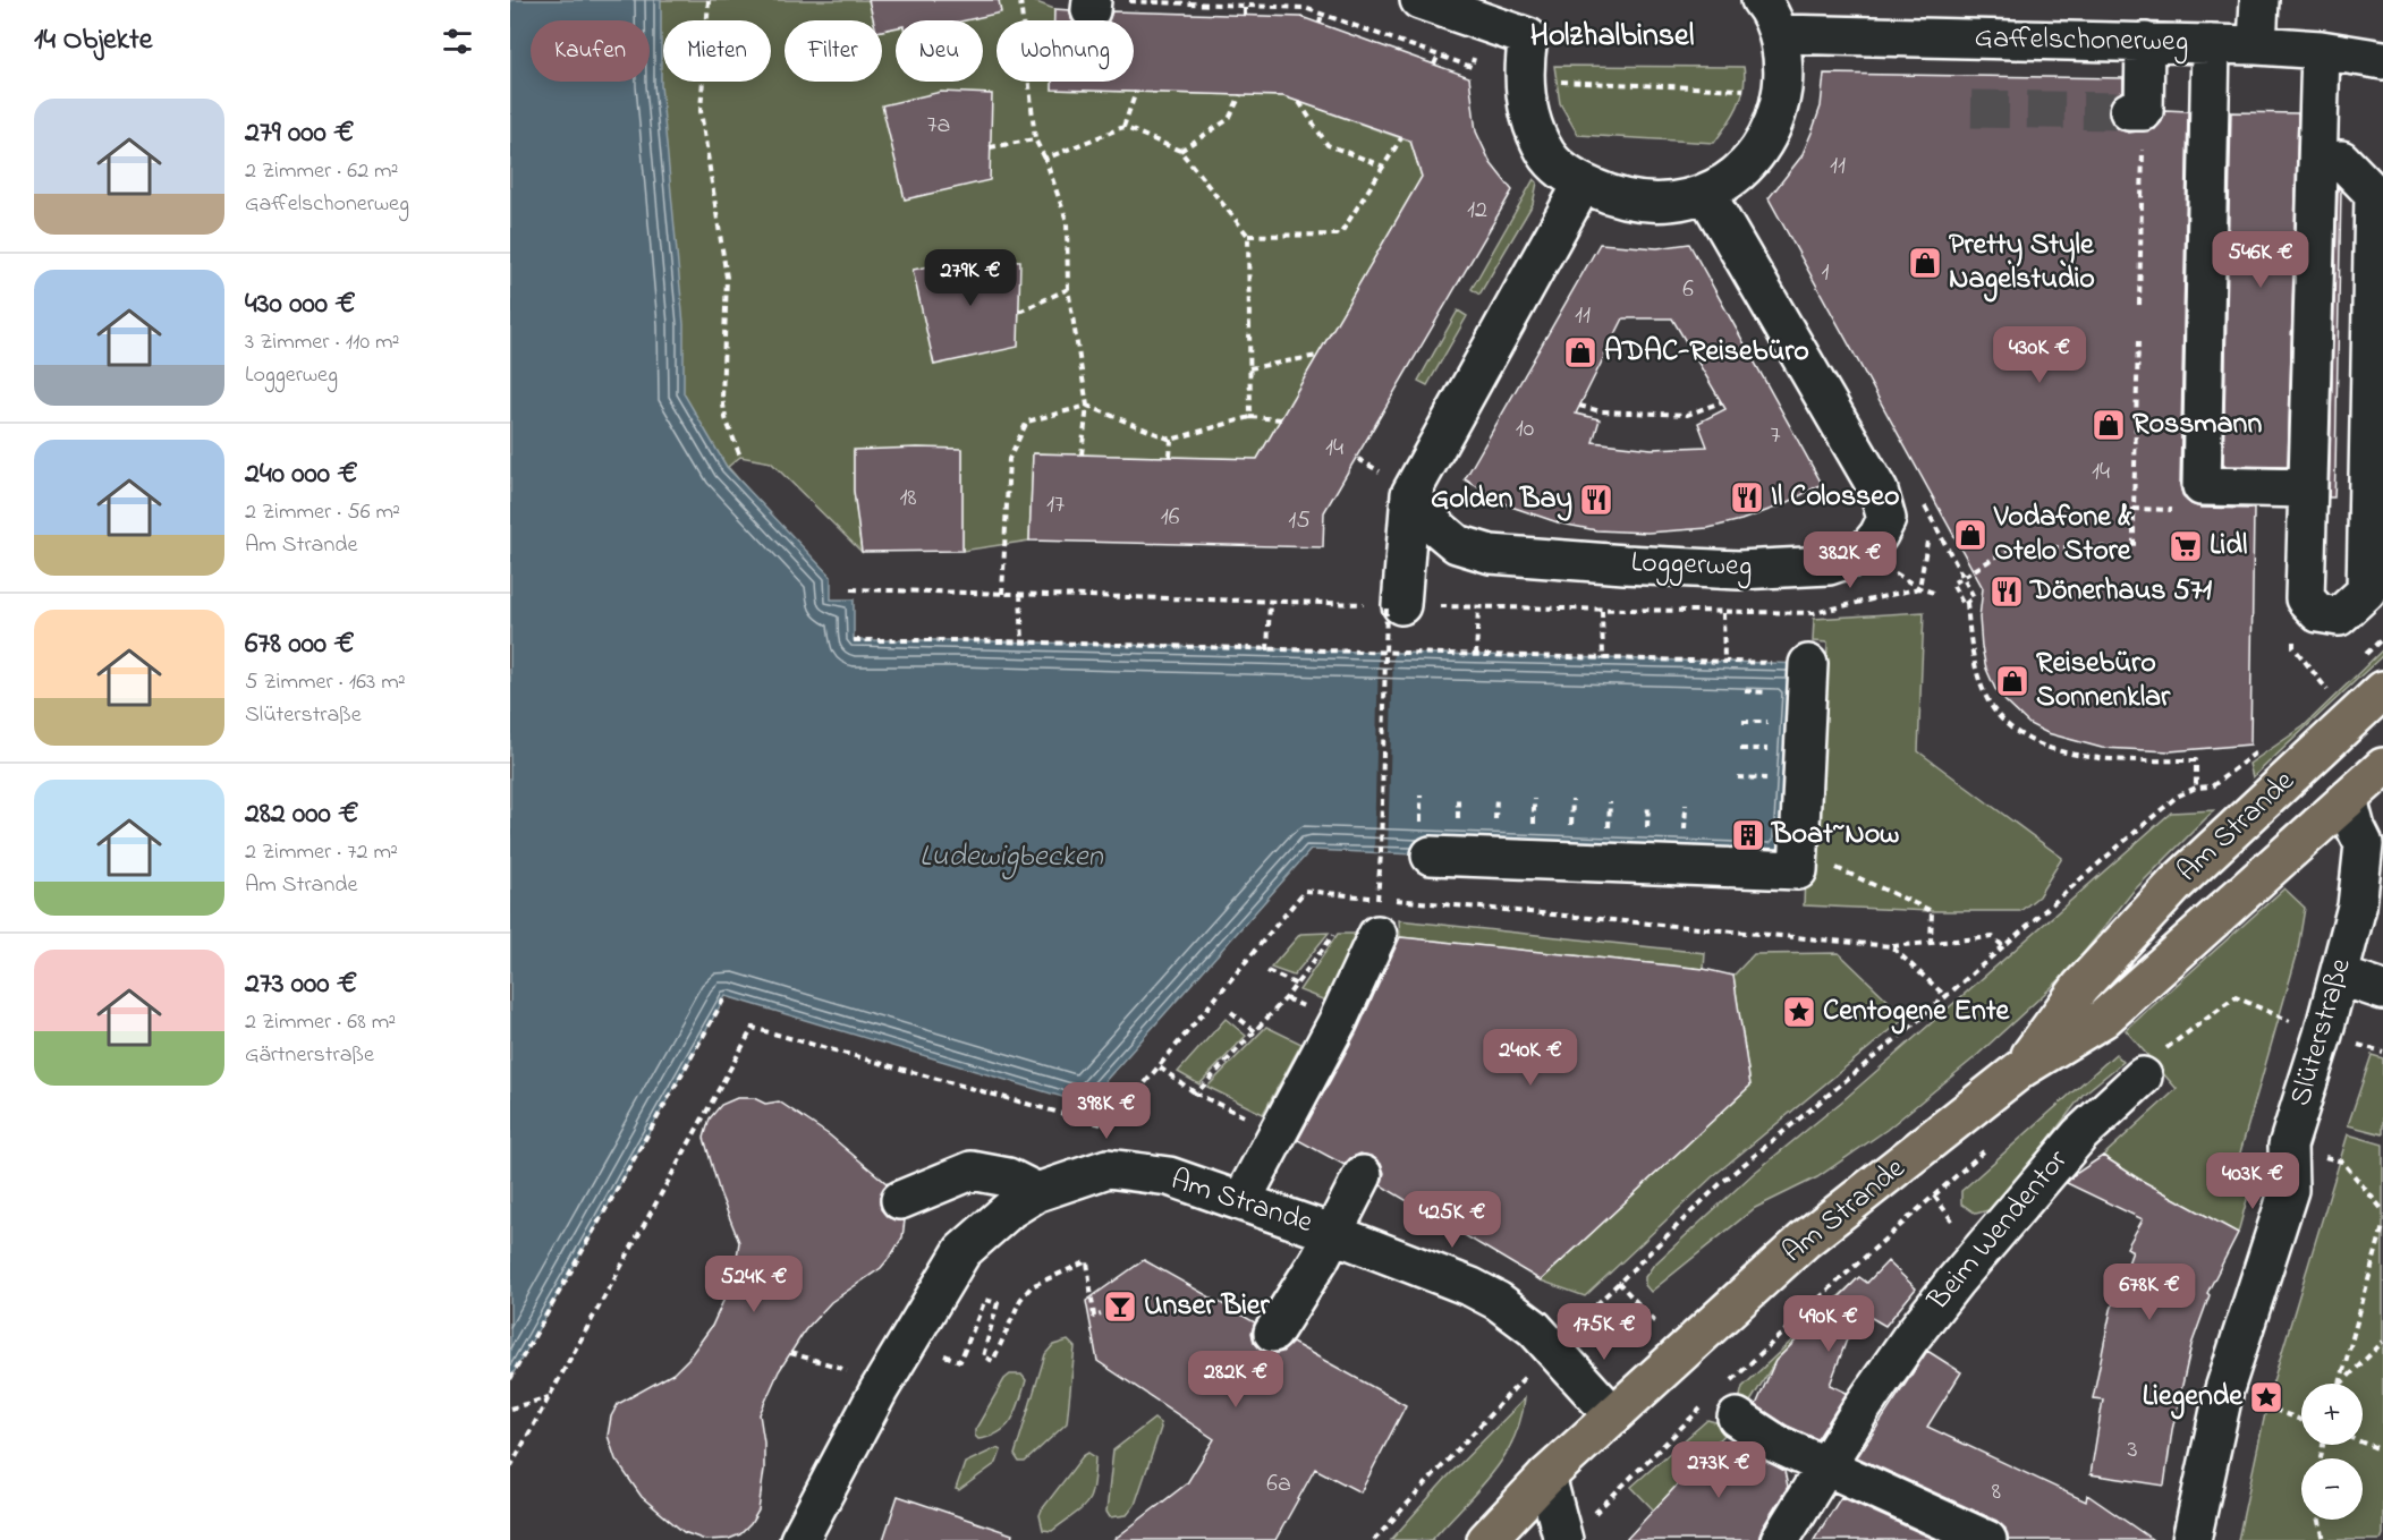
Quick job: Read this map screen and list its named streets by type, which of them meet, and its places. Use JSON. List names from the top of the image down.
{
  "streets": {
    "main road": ["Am Strande"],
    "street": [
      "Gaffelschonerweg",
      "Loggerweg",
      "Slüterstraße",
      "Beim Wendentor"
    ]
  },
  "crossings": [
    ["Am Strande", "Slüterstraße"]
  ],
  "districts": ["Holzhalbinsel"],
  "water": ["Ludewigbecken"],
  "places": {
    "shop": [
      "Pretty Style Nagelstudio",
      "ADAC-Reisebüro",
      "Rossmann",
      "Vodafone & Otelo Store",
      "Reisebüro Sonnenklar"
    ],
    "restaurant": ["Il Colosseo", "Golden Bay", "Dönerhaus 571"],
    "supermarket": ["Lidl"],
    "building": ["Boat~Now"],
    "place": ["Centogene Ente", "Liegende"],
    "bar": ["Unser Bier"]
  },
  "house_numbers": [
    "7a",
    "11",
    "12",
    "1",
    "6",
    "11",
    "10",
    "7",
    "14",
    "14",
    "18",
    "17",
    "16",
    "15",
    "3",
    "6a",
    "8"
  ],
  "page": {
    "heading": "14 Objekte",
    "chip": [
      "Kaufen",
      "Mieten",
      "Filter",
      "Neu",
      "Wohnung"
    ],
    "list": [
      {
        "name": "279 000 €",
        "note": "2 Zimmer · 62 m² · Gaffelschonerweg"
      },
      {
        "name": "430 000 €",
        "note": "3 Zimmer · 110 m² · Loggerweg"
      },
      {
        "name": "240 000 €",
        "note": "2 Zimmer · 56 m² · Am Strande"
      },
      {
        "name": "678 000 €",
        "note": "5 Zimmer · 163 m² · Slüterstraße"
      },
      {
        "name": "282 000 €",
        "note": "2 Zimmer · 72 m² · Am Strande"
      },
      {
        "name": "273 000 €",
        "note": "2 Zimmer · 68 m² · Gärtnerstraße"
      }
    ],
    "price": [
      "546K €",
      "279K €",
      "430K €",
      "382K €",
      "240K €",
      "398K €",
      "403K €",
      "425K €",
      "524K €",
      "678K €",
      "490K €",
      "175K €",
      "282K €",
      "273K €"
    ],
    "map_buttons": ["+", "−"]
  }
}
